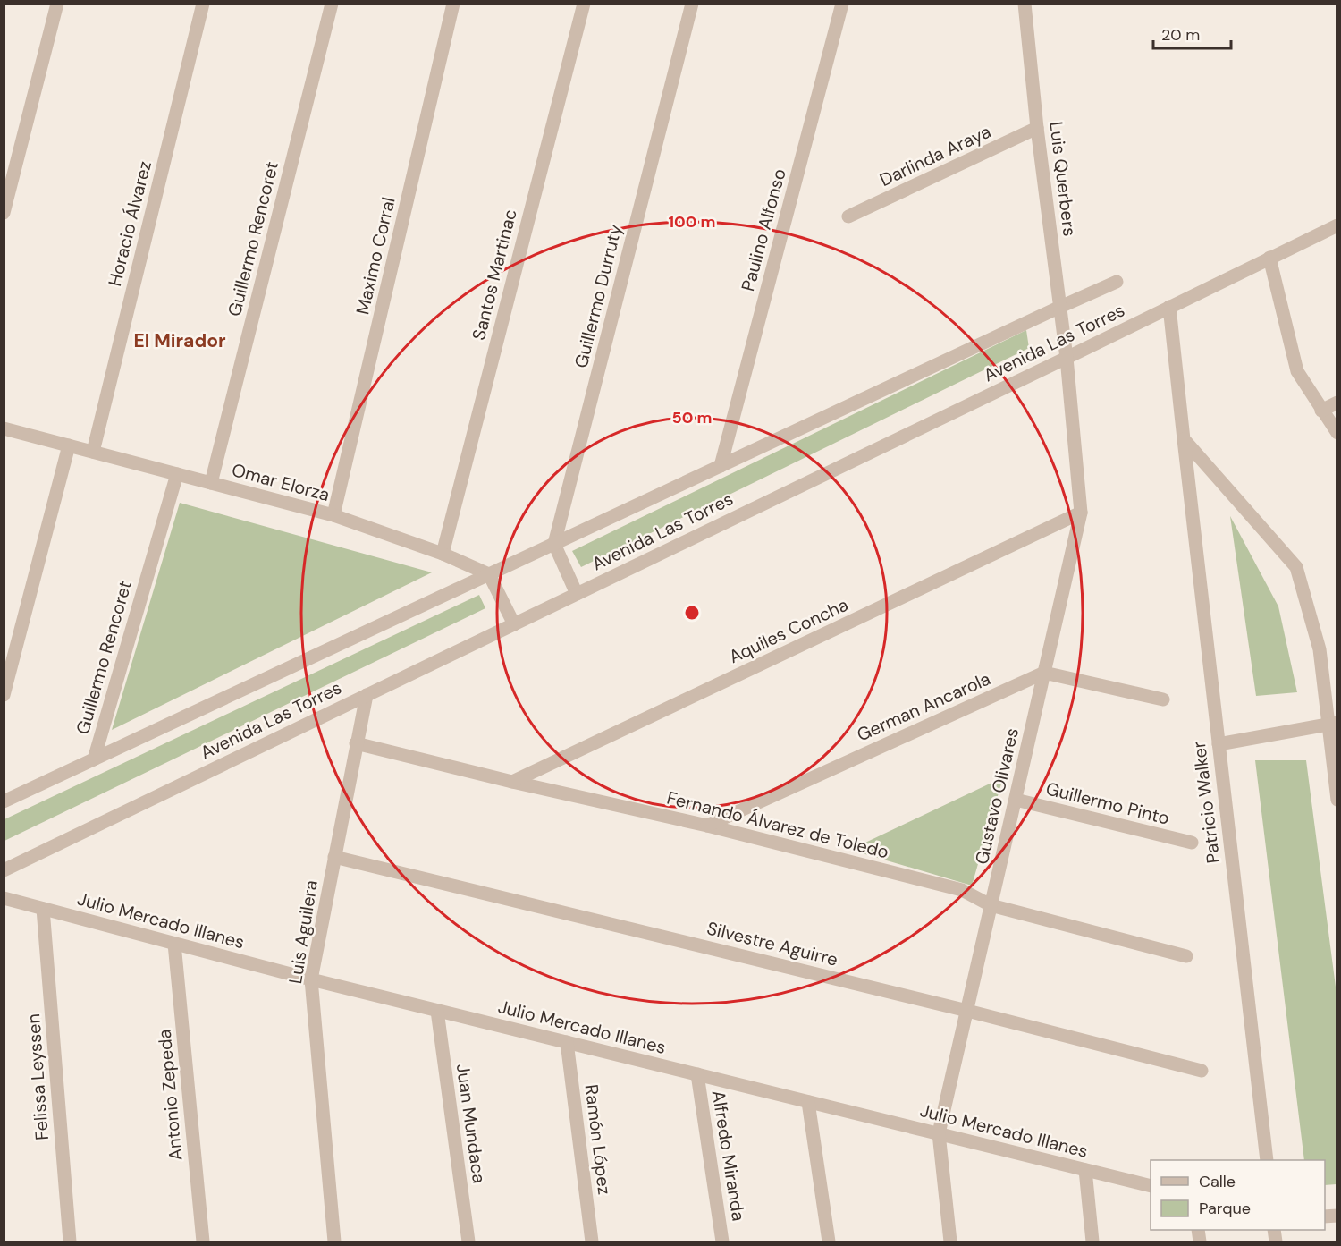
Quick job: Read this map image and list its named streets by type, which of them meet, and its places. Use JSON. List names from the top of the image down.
{
  "streets": {
    "street": [
      "Darlinda Araya",
      "Luis Querbers",
      "Horacio Álvarez",
      "Paulino Alfonso",
      "Guillermo Rencoret",
      "Maximo Corral",
      "Santos Martinac",
      "Guillermo Durruty",
      "Avenida Las Torres",
      "Omar Elorza",
      "Aquiles Concha",
      "German Ancarola",
      "Gustavo Olivares",
      "Patricio Walker",
      "Guillermo Pinto",
      "Fernando Álvarez de Toledo",
      "Julio Mercado Illanes",
      "Luis Aguilera",
      "Silvestre Aguirre",
      "Felissa Leyssen",
      "Antonio Zepeda",
      "Juan Mundaca",
      "Ramón López",
      "Alfredo Miranda"
    ]
  },
  "crossings": [
    ["Darlinda Araya", "Luis Querbers"],
    ["Luis Querbers", "Avenida Las Torres"],
    ["Luis Querbers", "Gustavo Olivares"],
    ["Horacio Álvarez", "Omar Elorza"],
    ["Paulino Alfonso", "Avenida Las Torres"],
    ["Guillermo Rencoret", "Avenida Las Torres"],
    ["Guillermo Rencoret", "Omar Elorza"],
    ["Maximo Corral", "Omar Elorza"],
    ["Santos Martinac", "Omar Elorza"],
    ["Guillermo Durruty", "Avenida Las Torres"],
    ["Avenida Las Torres", "Omar Elorza"],
    ["Avenida Las Torres", "Gustavo Olivares"],
    ["Avenida Las Torres", "Patricio Walker"],
    ["Avenida Las Torres", "Luis Aguilera"],
    ["Aquiles Concha", "Gustavo Olivares"],
    ["Aquiles Concha", "Fernando Álvarez de Toledo"],
    ["German Ancarola", "Gustavo Olivares"],
    ["German Ancarola", "Fernando Álvarez de Toledo"],
    ["Gustavo Olivares", "Guillermo Pinto"],
    ["Gustavo Olivares", "Fernando Álvarez de Toledo"],
    ["Gustavo Olivares", "Julio Mercado Illanes"],
    ["Gustavo Olivares", "Silvestre Aguirre"],
    ["Fernando Álvarez de Toledo", "Luis Aguilera"],
    ["Julio Mercado Illanes", "Luis Aguilera"],
    ["Julio Mercado Illanes", "Felissa Leyssen"],
    ["Julio Mercado Illanes", "Antonio Zepeda"],
    ["Julio Mercado Illanes", "Juan Mundaca"],
    ["Julio Mercado Illanes", "Ramón López"],
    ["Julio Mercado Illanes", "Alfredo Miranda"],
    ["Luis Aguilera", "Silvestre Aguirre"]
  ],
  "districts": ["El Mirador"],
  "legend": ["Calle", "Parque"],
  "scale_bar": "20 m",
  "rings": ["100 m", "50 m"]
}
